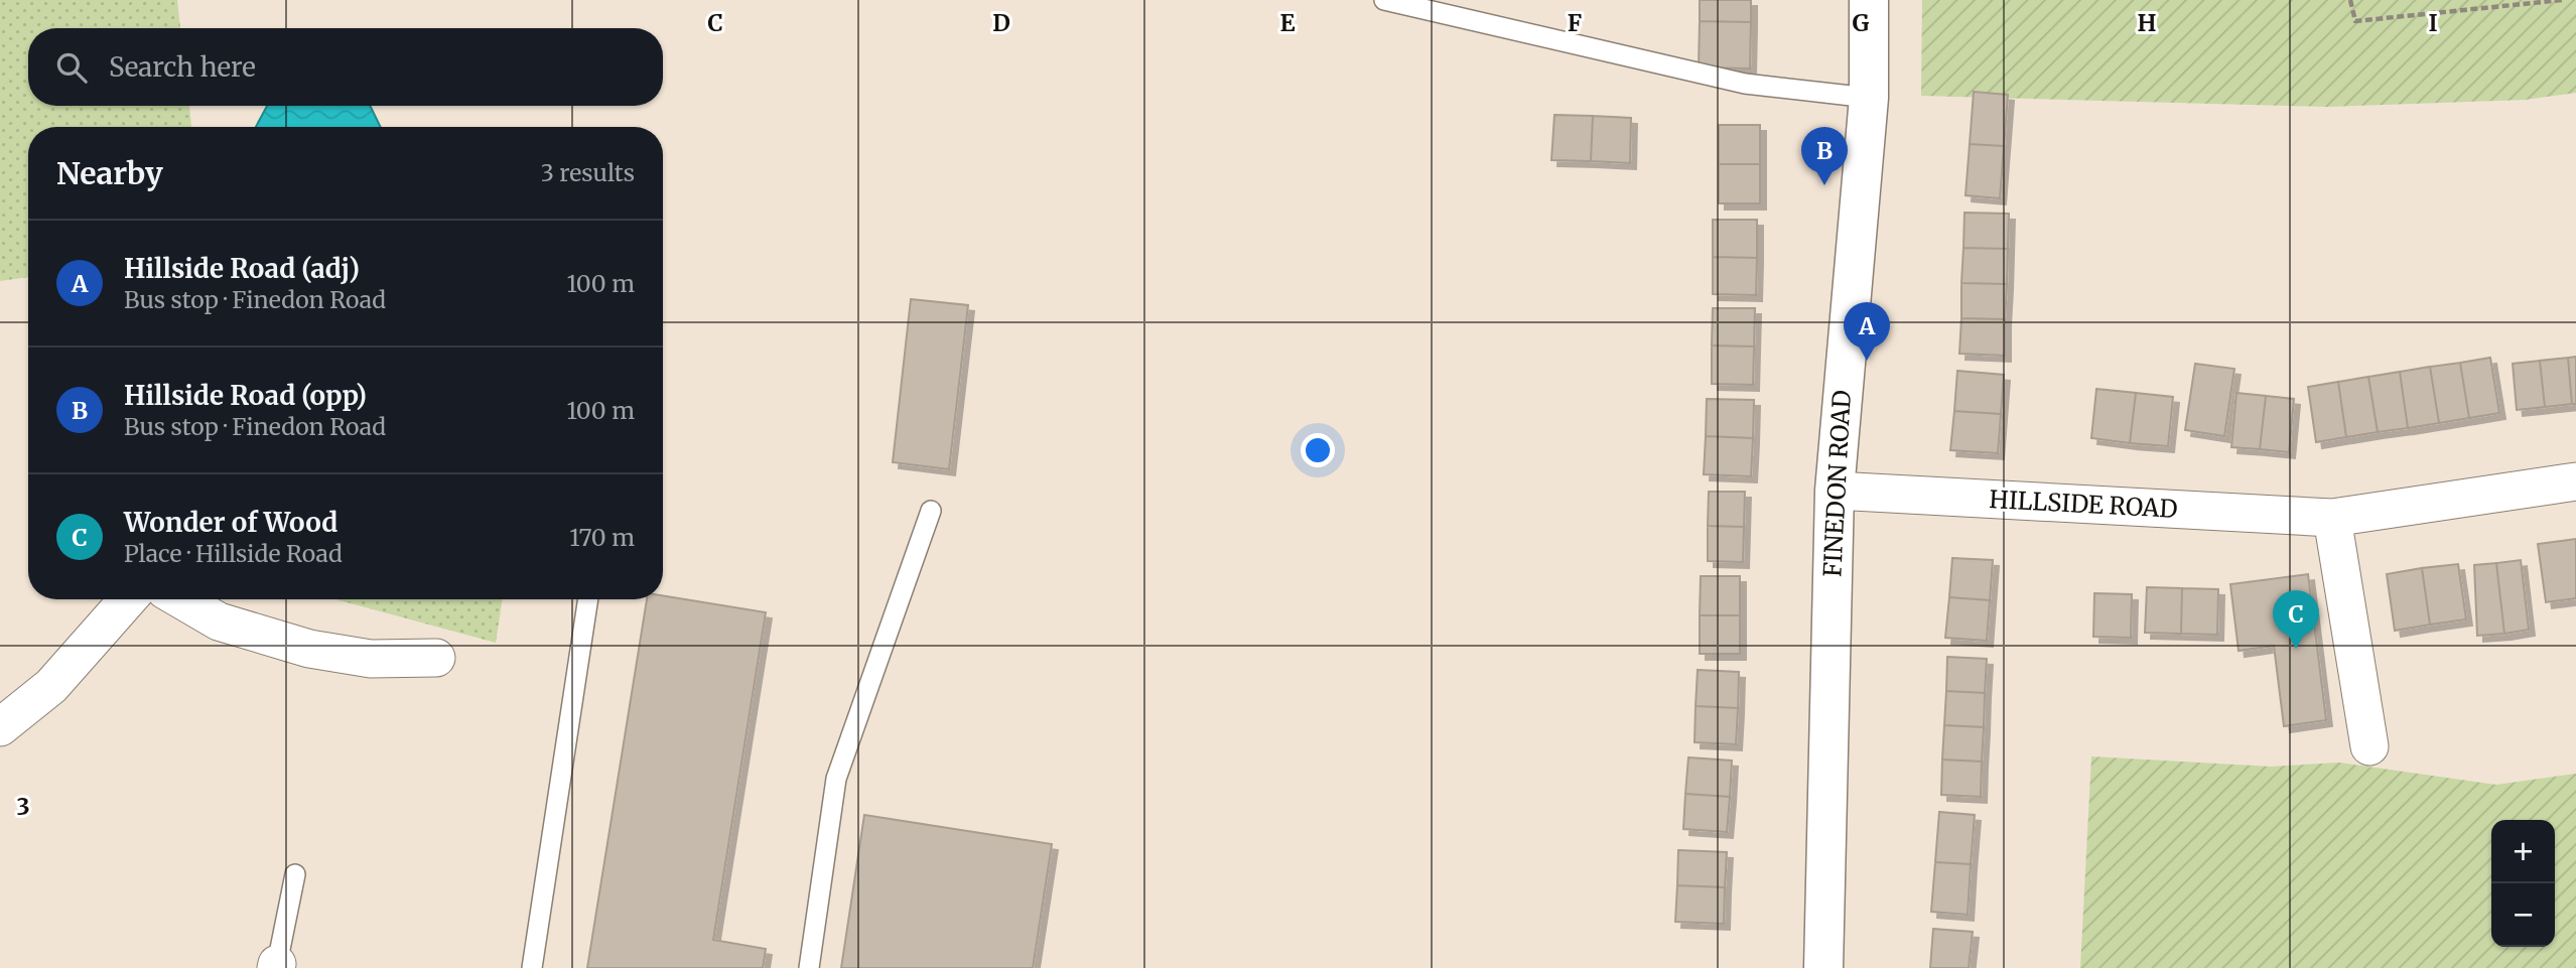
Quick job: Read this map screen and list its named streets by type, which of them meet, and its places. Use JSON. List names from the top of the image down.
{
  "streets": {
    "main road": ["FINEDON ROAD"],
    "street": ["HILLSIDE ROAD"]
  },
  "crossings": [
    ["FINEDON ROAD", "HILLSIDE ROAD"]
  ],
  "page": {
    "search": "Search here",
    "pins": ["B", "A", "C"],
    "heading": ["Nearby", "3 results"],
    "list": [
      {
        "mark": "A",
        "name": "Hillside Road (adj)",
        "note": "Bus stop · Finedon Road",
        "value": "100 m"
      },
      {
        "mark": "B",
        "name": "Hillside Road (opp)",
        "note": "Bus stop · Finedon Road",
        "value": "100 m"
      },
      {
        "mark": "C",
        "name": "Wonder of Wood",
        "note": "Place · Hillside Road",
        "value": "170 m"
      }
    ],
    "map_buttons": ["+", "−"]
  },
  "grid": {
    "columns": [
      "C",
      "D",
      "E",
      "F",
      "G",
      "H",
      "I"
    ],
    "rows": ["3"]
  }
}
